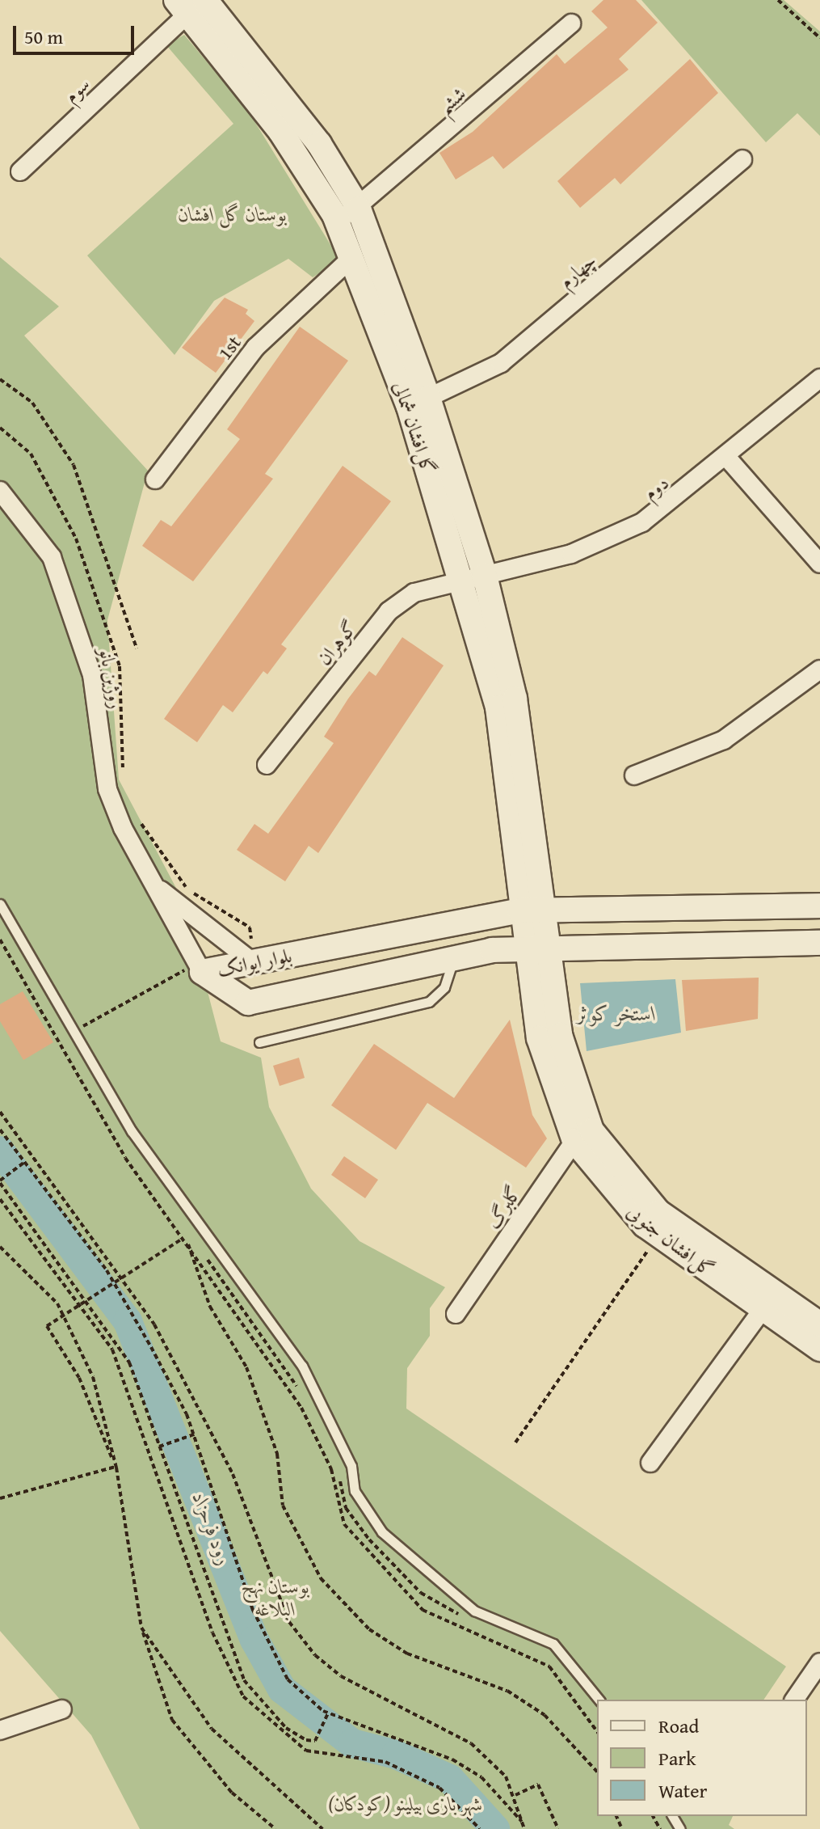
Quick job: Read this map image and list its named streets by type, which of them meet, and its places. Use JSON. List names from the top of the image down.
{
  "streets": {
    "main road": ["گل‌افشان شمالی", "بلوار ایوانک", "گل‌افشان جنوبی"],
    "street": [
      "سوم",
      "ششم",
      "چهارم",
      "1st",
      "دوم",
      "گوهران",
      "روژین بانو",
      "گلبرگ"
    ]
  },
  "crossings": [
    ["سوم", "گل‌افشان شمالی"],
    ["ششم", "گل‌افشان شمالی"],
    ["چهارم", "گل‌افشان شمالی"],
    ["1st", "گل‌افشان شمالی"],
    ["گل‌افشان شمالی", "دوم"],
    ["گل‌افشان شمالی", "گوهران"],
    ["گل‌افشان شمالی", "بلوار ایوانک"],
    ["گل‌افشان شمالی", "گل‌افشان جنوبی"],
    ["دوم", "گوهران"],
    ["روژین بانو", "بلوار ایوانک"],
    ["بلوار ایوانک", "گل‌افشان جنوبی"],
    ["گلبرگ", "گل‌افشان جنوبی"]
  ],
  "water": ["استخر کوثر", "رود فرحزاد"],
  "parks": ["بوستان گل افشان", "بوستان نهج البلاغه", "شهر بازی بیلینو (کودکان)"],
  "legend": ["Road", "Park", "Water"],
  "scale_bar": "50 m"
}
